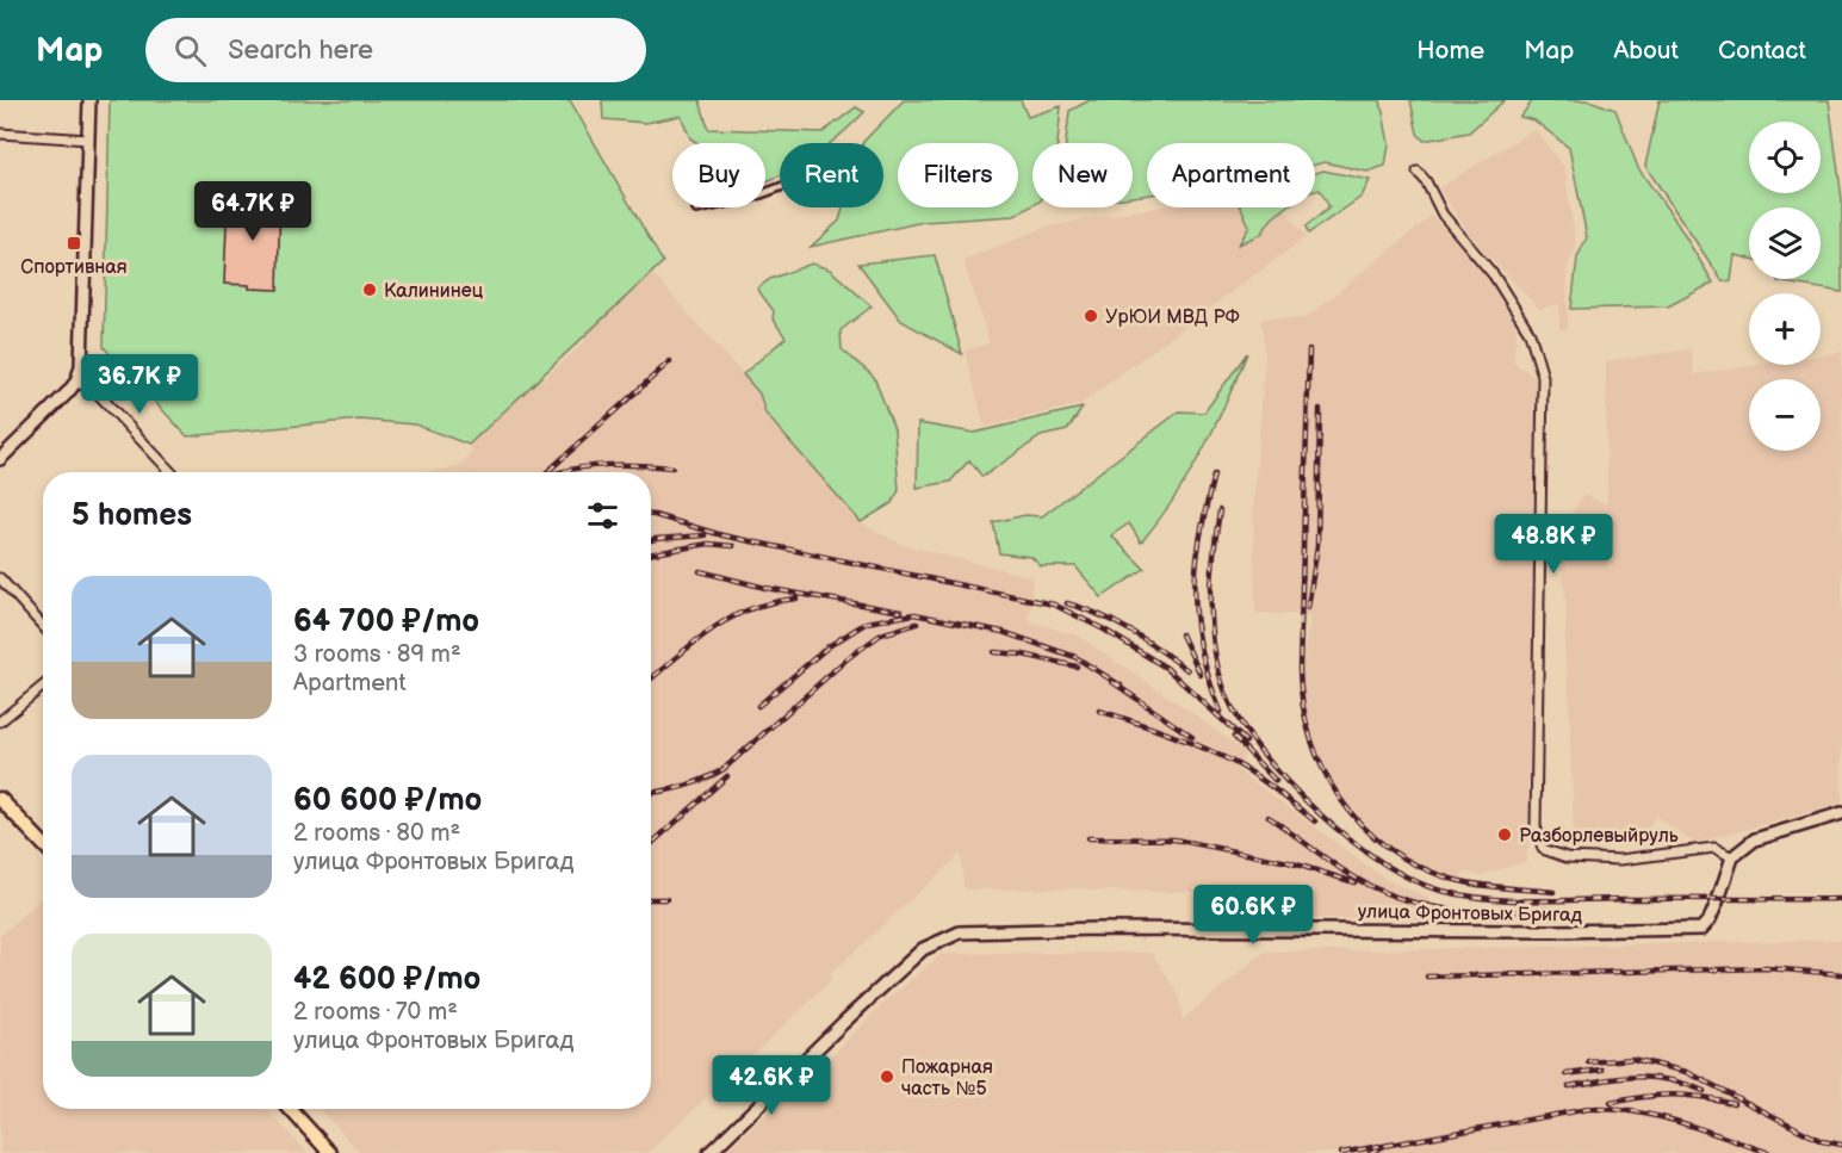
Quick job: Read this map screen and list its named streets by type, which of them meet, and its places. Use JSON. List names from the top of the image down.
{
  "streets": {
    "main road": ["улица Фронтовых Бригад"]
  },
  "places": {
    "transit": ["Спортивная"],
    "other": [
      "Калининец",
      "УрЮИ МВД РФ",
      "Разборлевыйруль",
      "Пожарная часть №5"
    ]
  },
  "page": {
    "header": "Map",
    "search": "Search here",
    "nav": [
      "Home",
      "Map",
      "About",
      "Contact"
    ],
    "map_buttons": ["+", "−"],
    "chip": [
      "Buy",
      "Rent",
      "Filters",
      "New",
      "Apartment"
    ],
    "price": [
      "64.7K ₽",
      "36.7K ₽",
      "48.8K ₽",
      "60.6K ₽",
      "42.6K ₽"
    ],
    "heading": "5 homes",
    "list": [
      {
        "name": "64 700 ₽/mo",
        "note": "3 rooms · 89 m² · Apartment"
      },
      {
        "name": "60 600 ₽/mo",
        "note": "2 rooms · 80 m² · улица Фронтовых Бригад"
      },
      {
        "name": "42 600 ₽/mo",
        "note": "2 rooms · 70 m² · улица Фронтовых Бригад"
      }
    ]
  }
}
